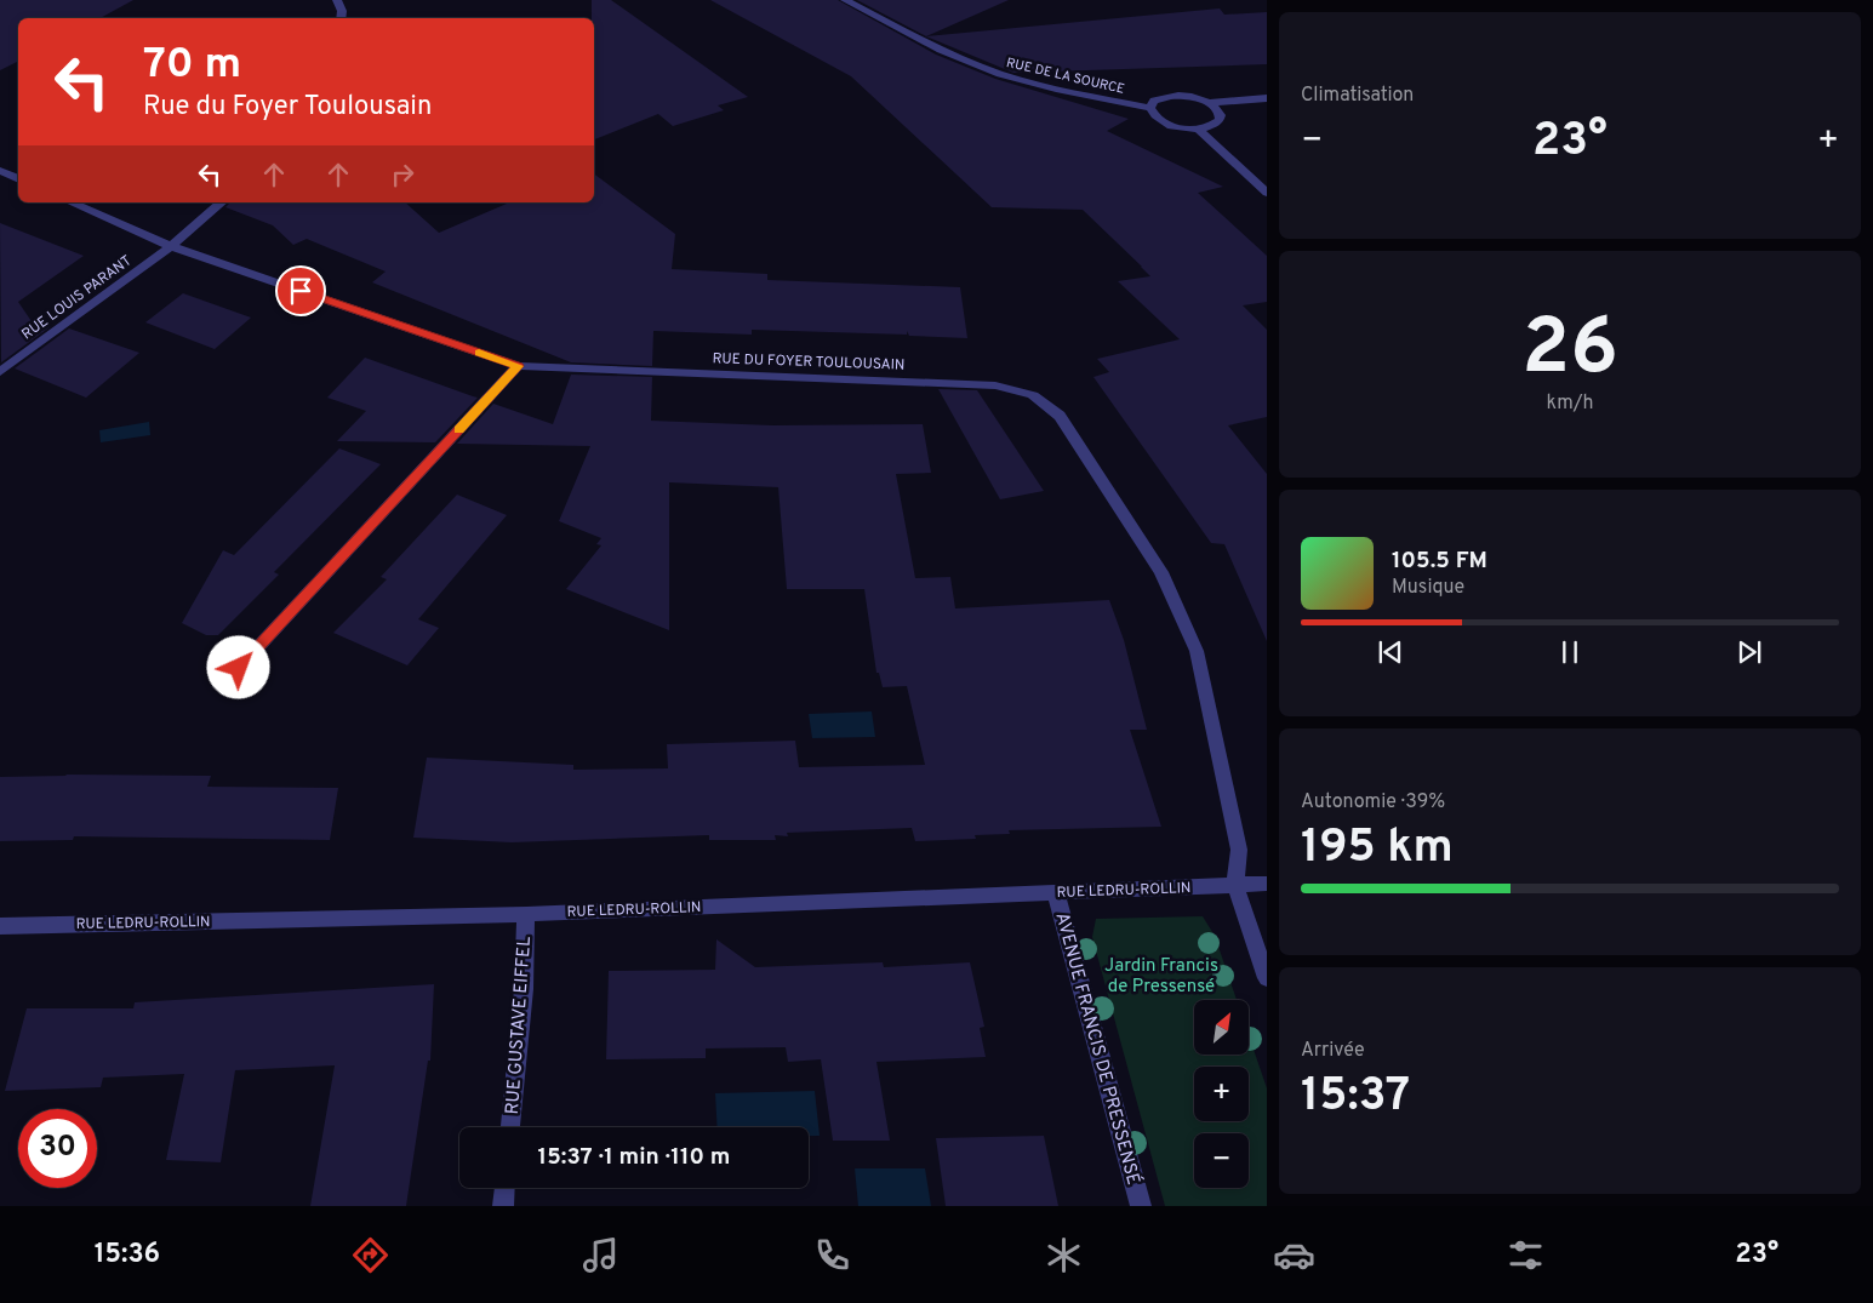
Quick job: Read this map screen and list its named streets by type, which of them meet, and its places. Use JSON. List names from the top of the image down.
{
  "streets": {
    "street": [
      "RUE DE LA SOURCE",
      "RUE LOUIS PARANT",
      "RUE DU FOYER TOULOUSAIN",
      "RUE LEDRU-ROLLIN",
      "RUE GUSTAVE EIFFEL",
      "AVENUE FRANCIS DE PRESSENSÉ"
    ]
  },
  "crossings": [
    ["RUE LOUIS PARANT", "RUE DU FOYER TOULOUSAIN"],
    ["RUE DU FOYER TOULOUSAIN", "RUE LEDRU-ROLLIN"],
    ["RUE LEDRU-ROLLIN", "RUE GUSTAVE EIFFEL"],
    ["RUE LEDRU-ROLLIN", "AVENUE FRANCIS DE PRESSENSÉ"]
  ],
  "parks": ["Jardin Francis de Pressensé"],
  "north": "top right",
  "page": {
    "tile": [
      "Climatisation",
      ["26", "km/h"],
      ["Autonomie · 39%", "195 km"],
      ["Arrivée", "15:37"]
    ],
    "turn": ["70 m", "Rue du Foyer Toulousain"],
    "heat": ["−", "23°", "+"],
    "song": ["105.5 FM", "Musique"],
    "map_buttons": ["+", "−"],
    "limit": "30",
    "trip": "15:37 · 1 min · 110 m",
    "tabs": ["15:36", "23°"]
  }
}
